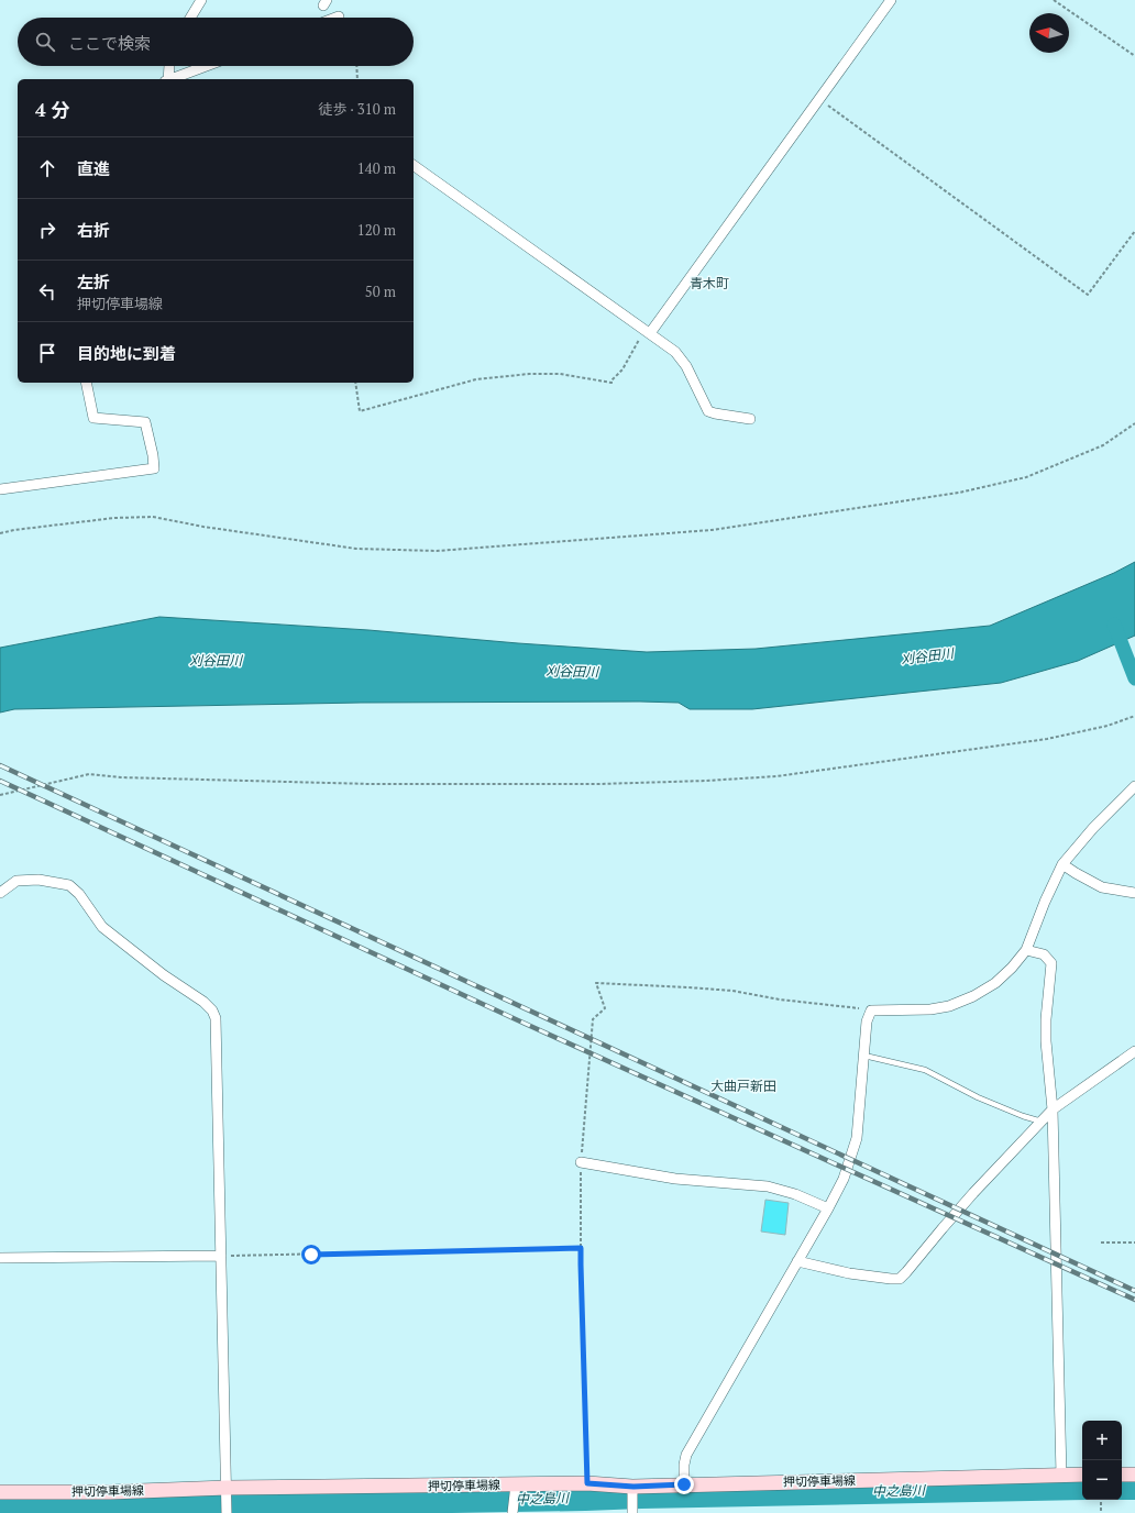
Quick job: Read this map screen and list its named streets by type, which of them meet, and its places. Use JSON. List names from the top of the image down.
{
  "streets": {
    "main road": ["押切停車場線"]
  },
  "districts": ["青木町", "大曲戸新田"],
  "water": ["刈谷田川", "中之島川"],
  "north": "left",
  "page": {
    "search": "ここで検索",
    "heading": ["4 分", "徒歩 · 310 m"],
    "list": [
      ["直進", "140 m"],
      ["右折", "120 m"],
      ["左折", "押切停車場線", "50 m"],
      "目的地に到着"
    ],
    "map_buttons": ["+", "−"]
  }
}
